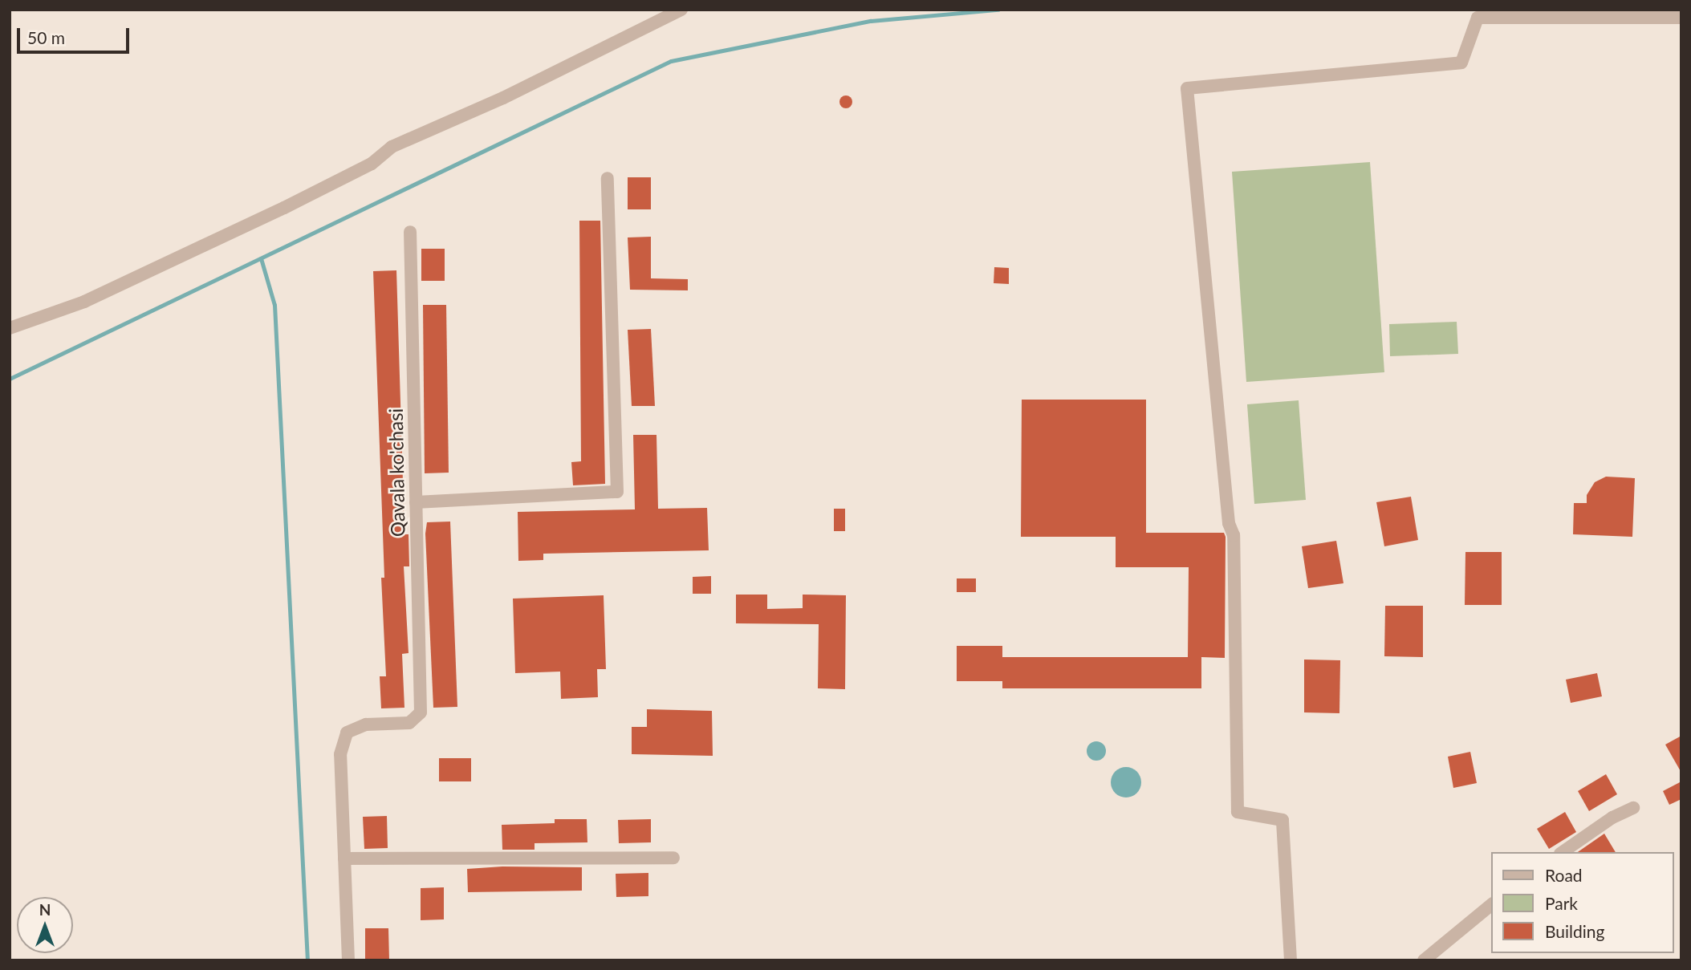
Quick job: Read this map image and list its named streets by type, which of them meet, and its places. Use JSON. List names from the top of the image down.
{
  "streets": {
    "street": ["Qavala ko'chasi"]
  },
  "legend": ["Road", "Park", "Building"],
  "scale_bar": "50 m",
  "north": "top"
}
